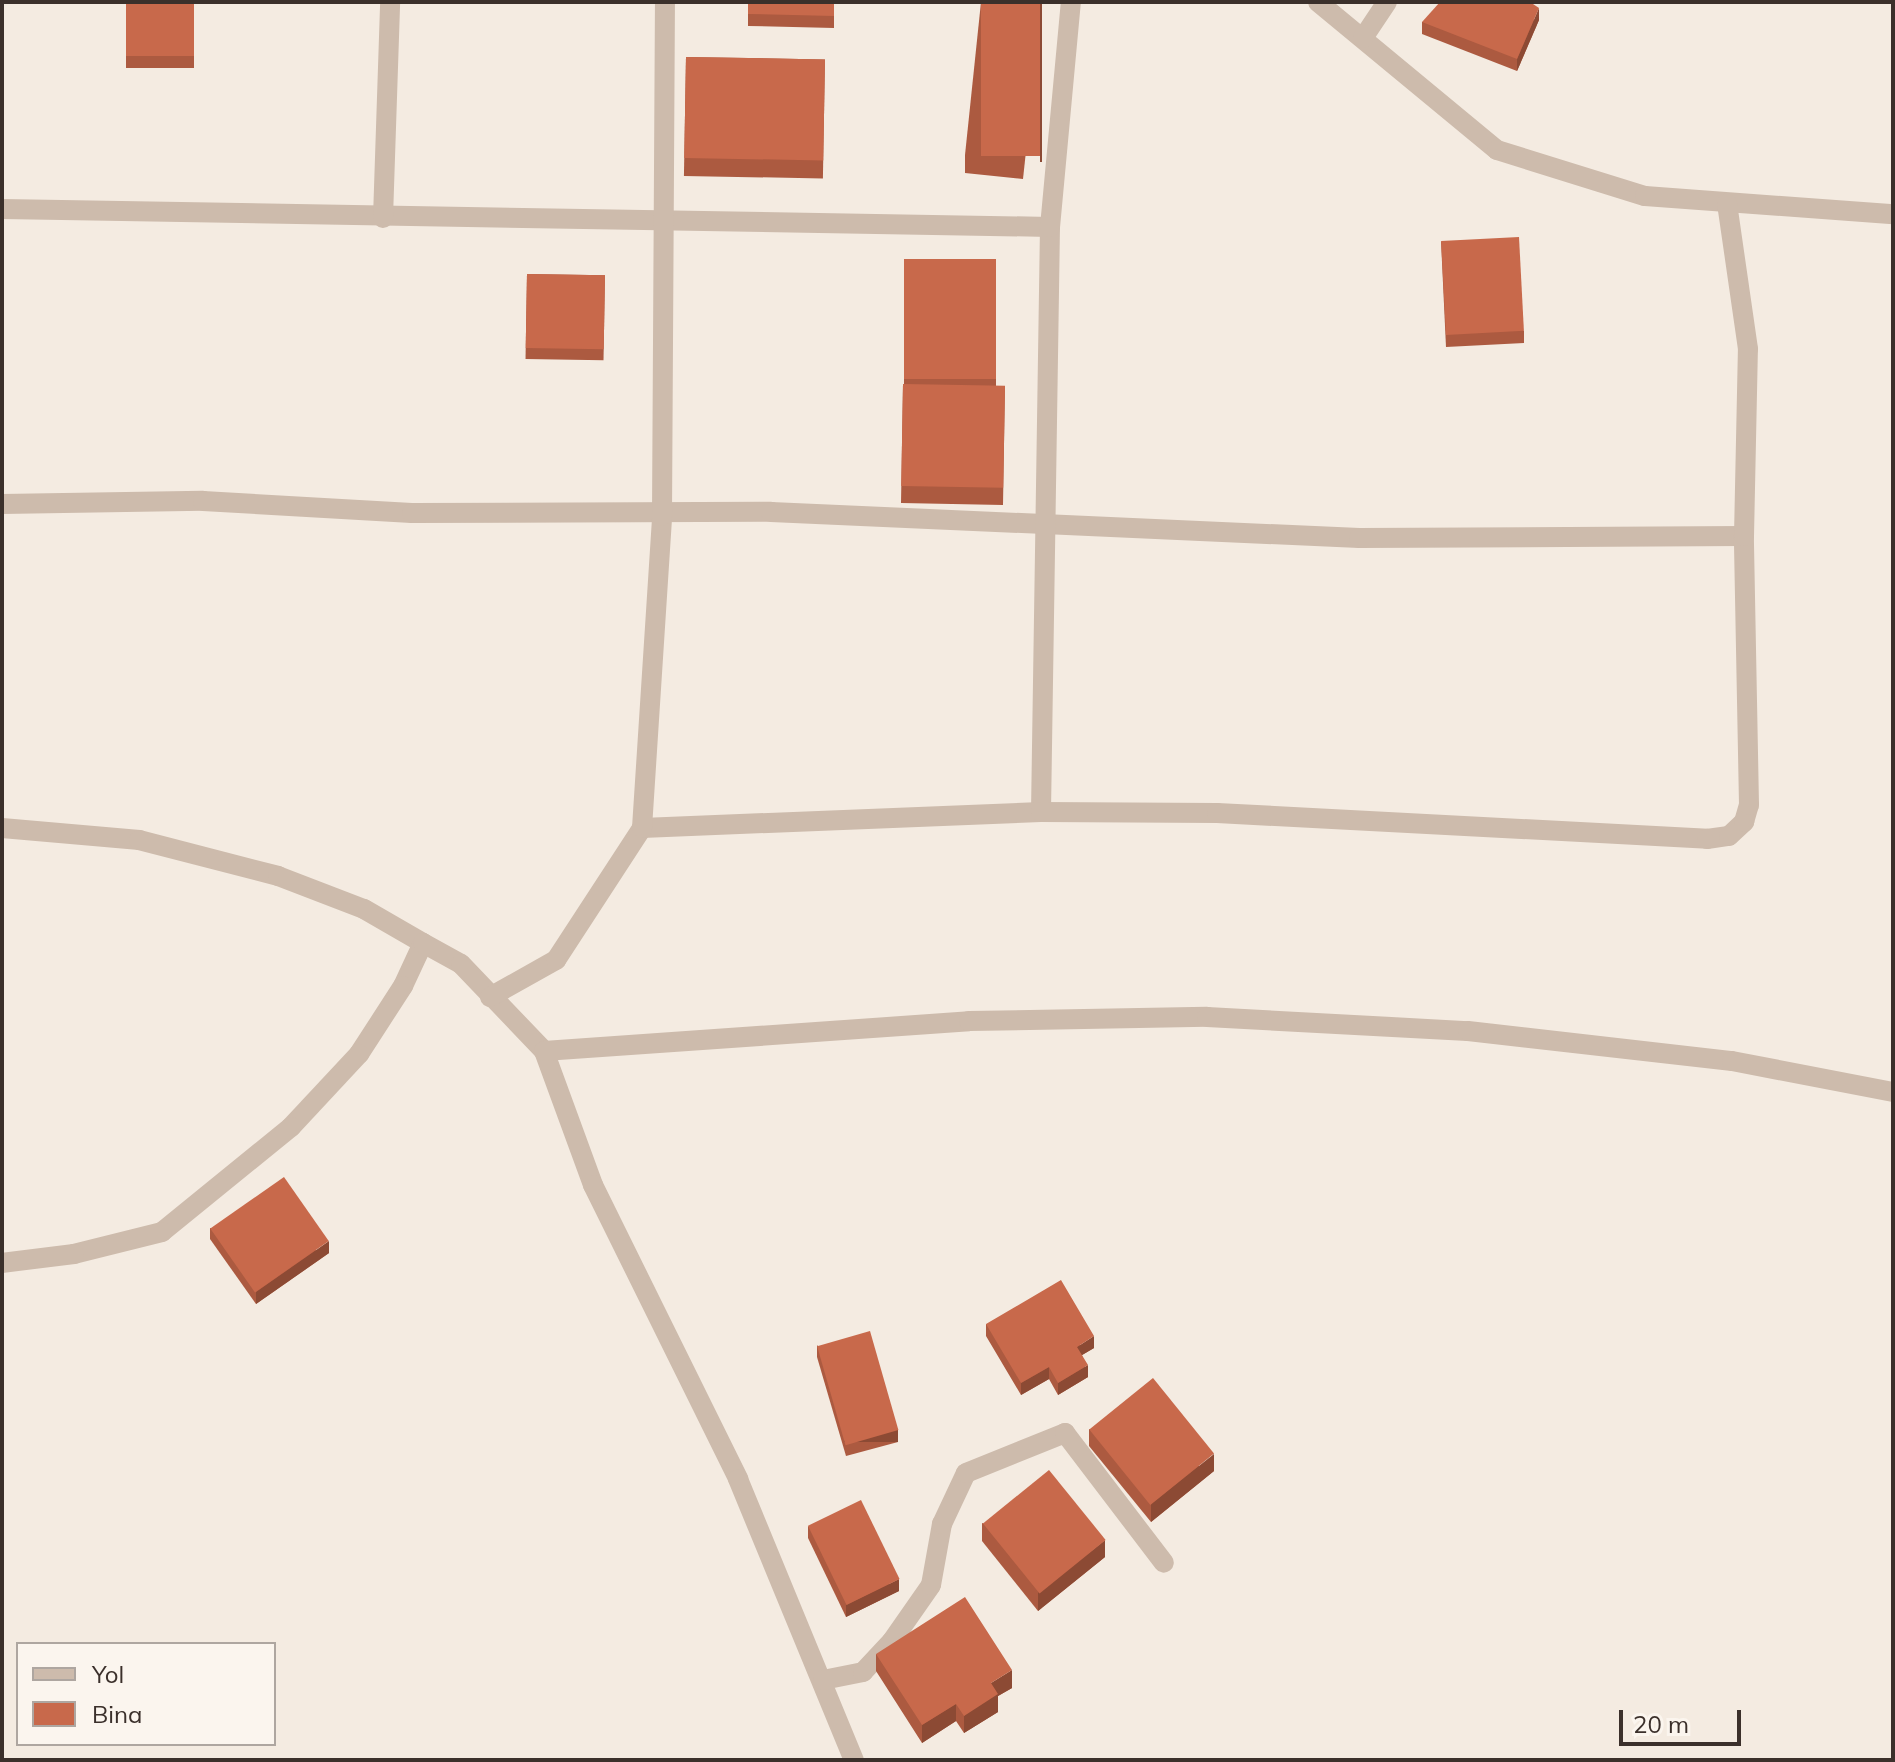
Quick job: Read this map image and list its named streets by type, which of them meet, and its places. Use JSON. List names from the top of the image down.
{
  "legend": ["Yol", "Bina"],
  "scale_bar": "20 m"
}
